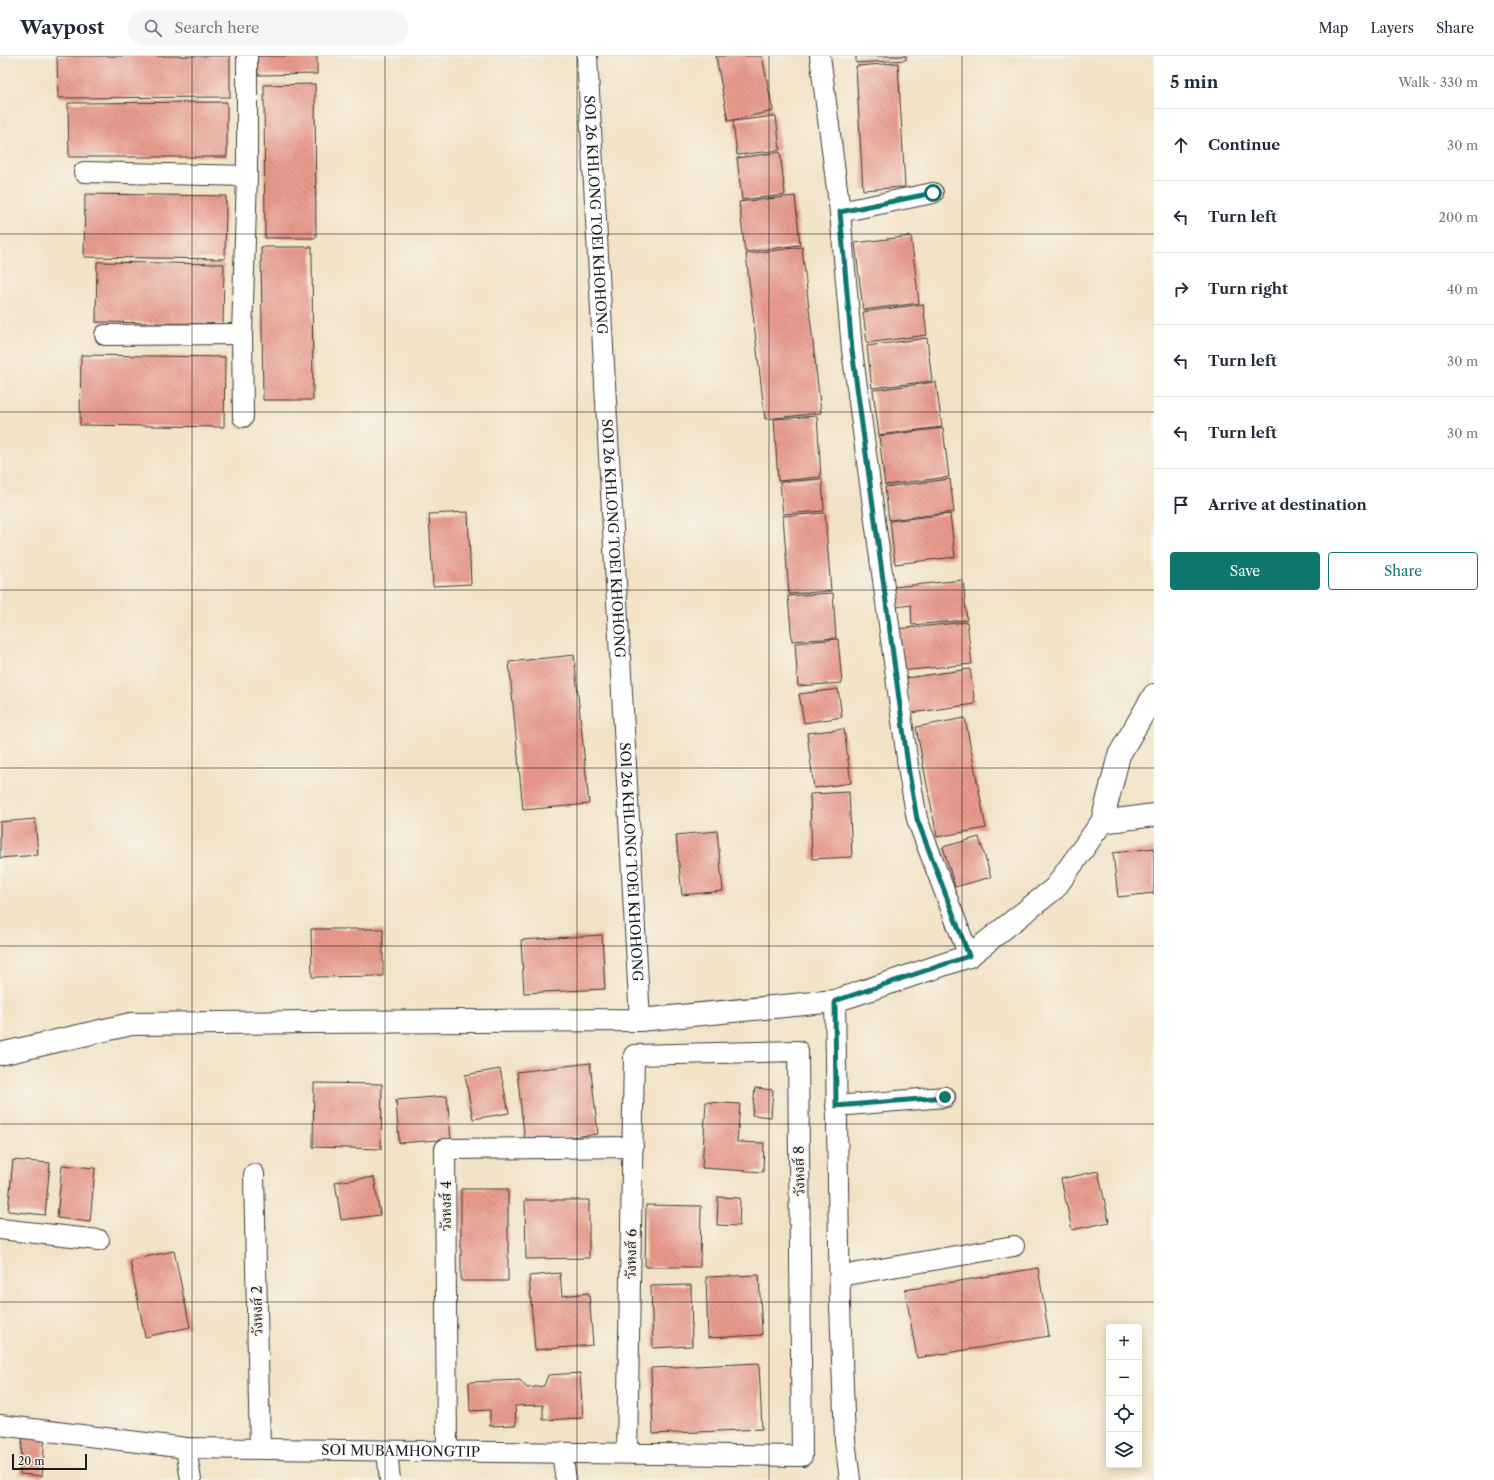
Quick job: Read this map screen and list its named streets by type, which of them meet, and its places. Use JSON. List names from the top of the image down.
{
  "streets": {
    "street": [
      "SOI 26 KHLONG TOEI KHOHONG",
      "วังหงส์ 8",
      "วังหงส์ 4",
      "วังหงส์ 6",
      "วังหงส์ 2",
      "SOI MUBAMHONGTIP"
    ]
  },
  "crossings": [
    ["วังหงส์ 8", "วังหงส์ 6"],
    ["วังหงส์ 8", "SOI MUBAMHONGTIP"],
    ["วังหงส์ 4", "วังหงส์ 6"],
    ["วังหงส์ 4", "SOI MUBAMHONGTIP"],
    ["วังหงส์ 6", "SOI MUBAMHONGTIP"],
    ["วังหงส์ 2", "SOI MUBAMHONGTIP"]
  ],
  "scale_bar": "20 m",
  "page": {
    "header": "Waypost",
    "search": "Search here",
    "nav": ["Map", "Layers", "Share"],
    "heading": ["5 min", "Walk · 330 m"],
    "list": [
      ["Continue", "30 m"],
      ["Turn left", "200 m"],
      ["Turn right", "40 m"],
      ["Turn left", "30 m"],
      ["Turn left", "30 m"],
      "Arrive at destination"
    ],
    "buttons": ["Save", "Share"],
    "map_buttons": ["+", "−"],
    "scale": "20 m"
  }
}
